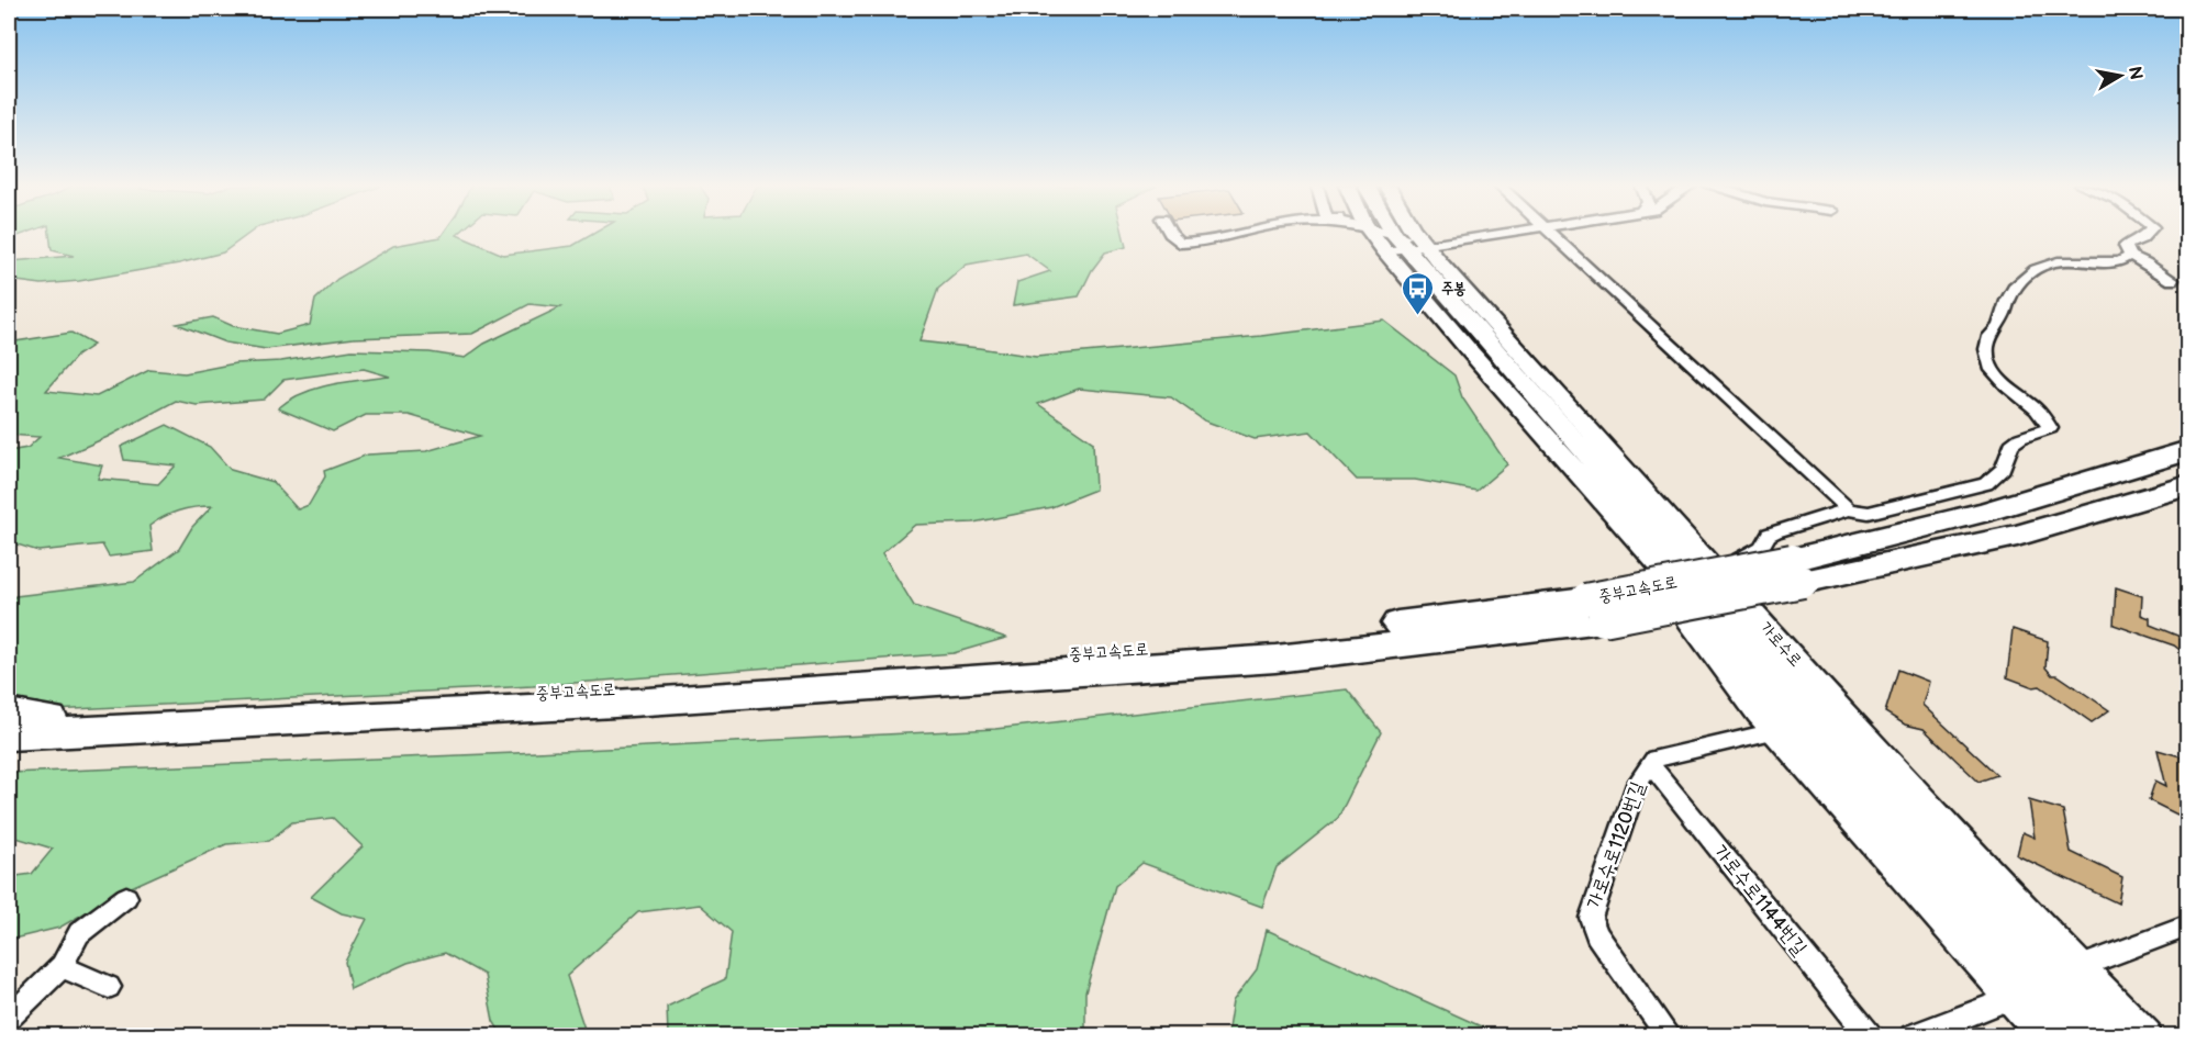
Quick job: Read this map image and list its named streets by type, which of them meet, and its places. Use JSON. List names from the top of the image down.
{
  "streets": {
    "highway": ["중부고속도로"],
    "main road": ["가로수로"],
    "street": ["가로수로1120번길", "가로수로1144번길"]
  },
  "crossings": [
    ["가로수로1120번길", "가로수로1144번길"]
  ],
  "places": {
    "bus stop": ["주봉"]
  },
  "north": "right"
}
